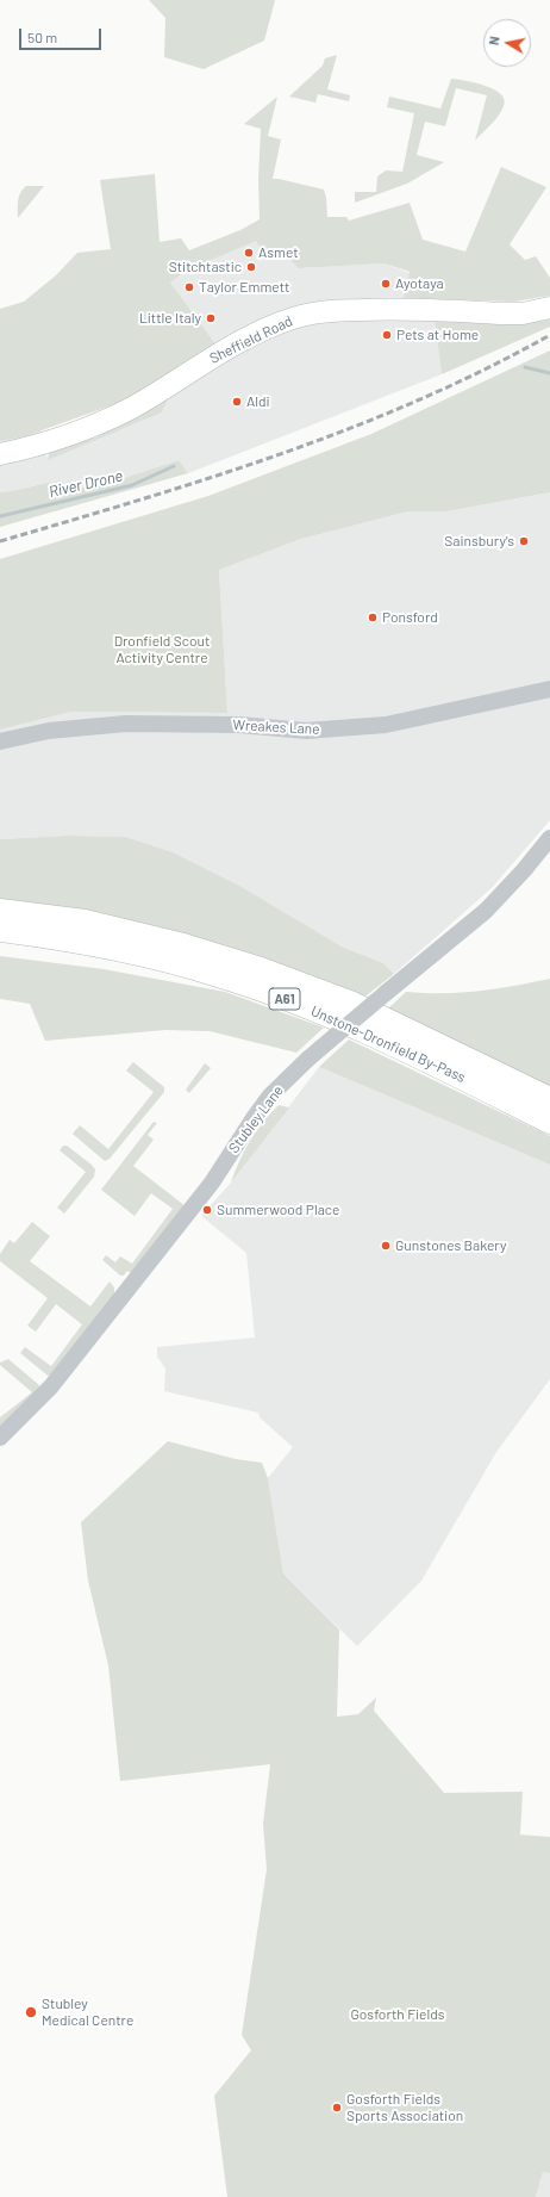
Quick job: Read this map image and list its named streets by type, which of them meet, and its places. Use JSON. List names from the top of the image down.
{
  "streets": {
    "highway": ["A61", "Unstone-Dronfield By-Pass"],
    "main road": ["Sheffield Road"],
    "street": ["Wreakes Lane", "Stubley Lane"]
  },
  "water": ["River Drone"],
  "parks": ["Dronfield Scout Activity Centre", "Gosforth Fields"],
  "places": [
    "Asmet",
    "Stitchtastic",
    "Ayotaya",
    "Taylor Emmett",
    "Little Italy",
    "Pets at Home",
    "Aldi",
    "Sainsbury's",
    "Ponsford",
    "Summerwood Place",
    "Gunstones Bakery",
    "Stubley Medical Centre",
    "Gosforth Fields Sports Association"
  ],
  "scale_bar": "50 m",
  "north": "left"
}
